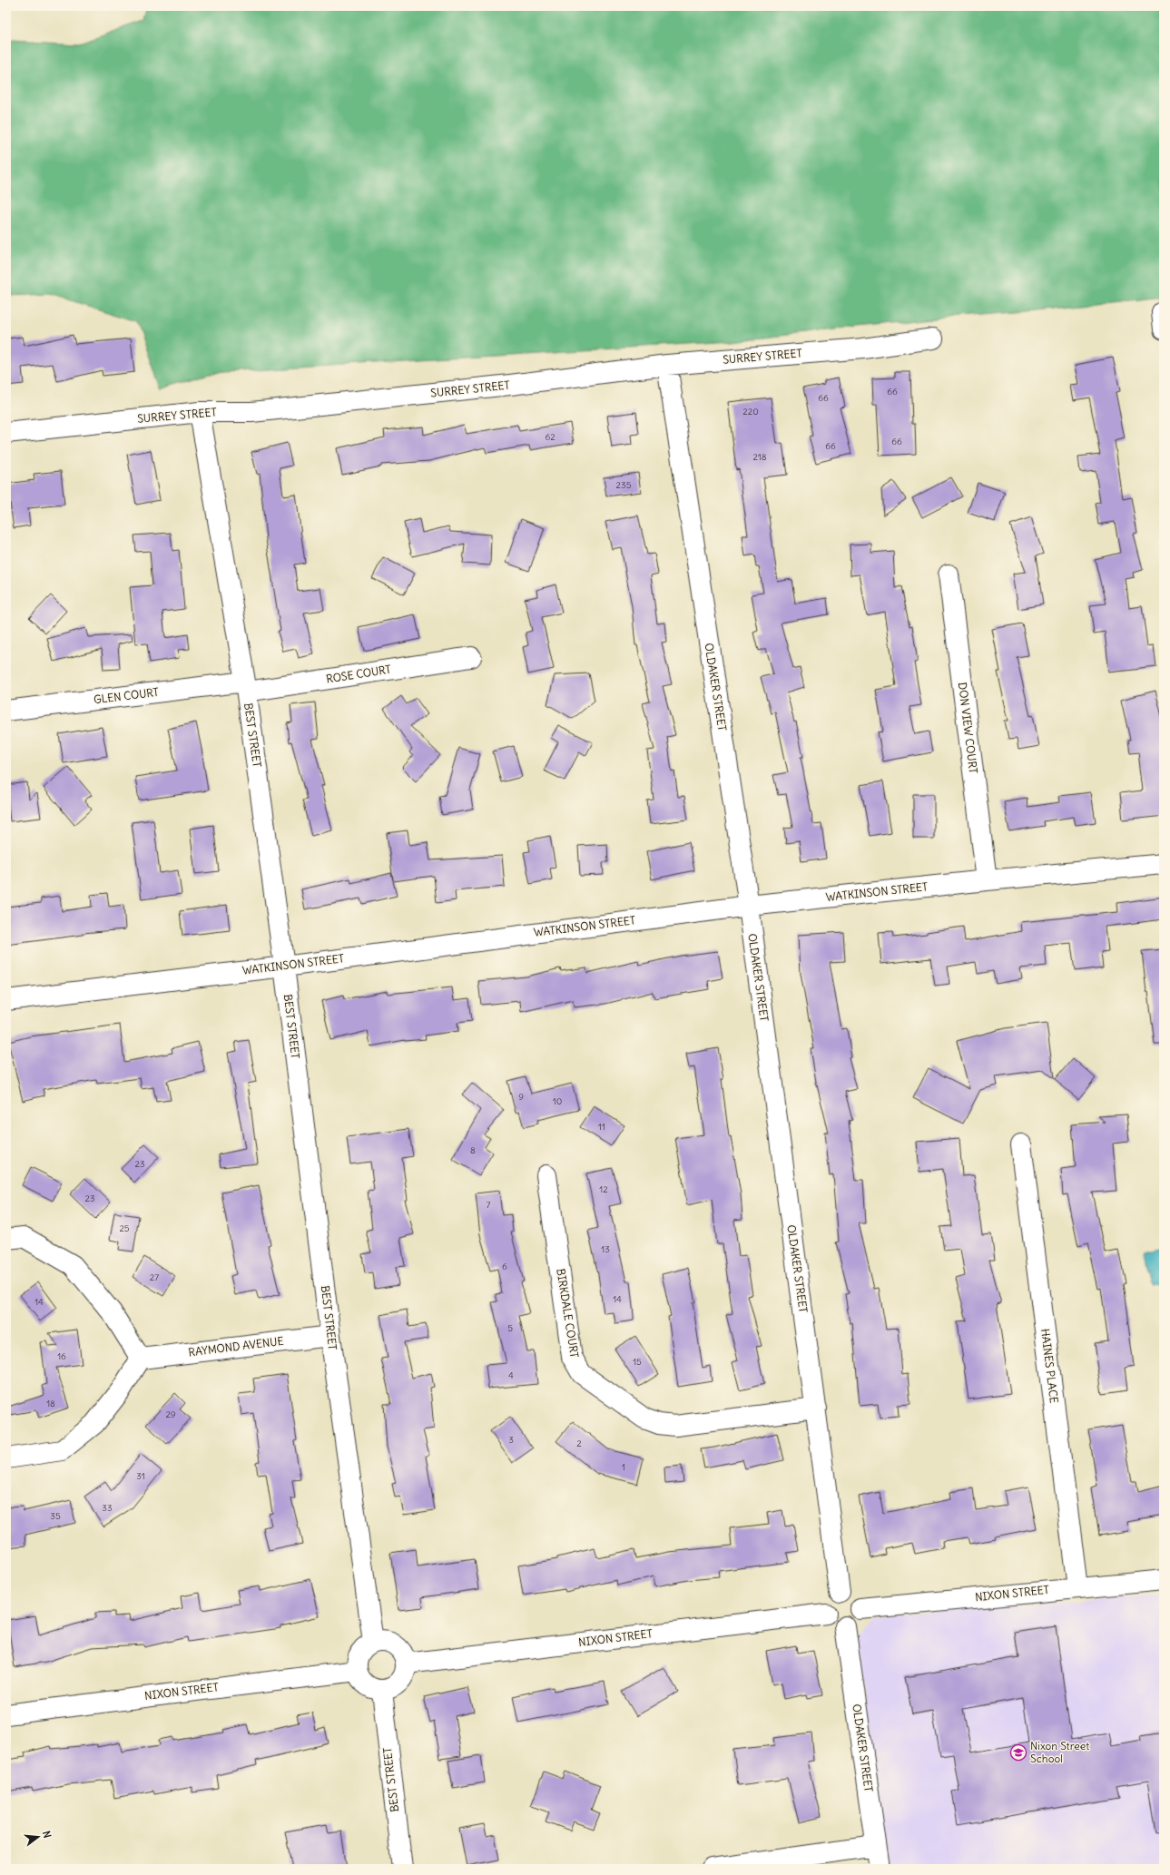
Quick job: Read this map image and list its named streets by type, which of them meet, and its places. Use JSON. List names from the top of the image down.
{
  "streets": {
    "street": [
      "SURREY STREET",
      "ROSE COURT",
      "OLDAKER STREET",
      "GLEN COURT",
      "DON VIEW COURT",
      "BEST STREET",
      "WATKINSON STREET",
      "BIRKDALE COURT",
      "RAYMOND AVENUE",
      "HAINES PLACE",
      "NIXON STREET"
    ]
  },
  "crossings": [
    ["SURREY STREET", "OLDAKER STREET"],
    ["SURREY STREET", "BEST STREET"],
    ["ROSE COURT", "GLEN COURT"],
    ["ROSE COURT", "BEST STREET"],
    ["OLDAKER STREET", "WATKINSON STREET"],
    ["OLDAKER STREET", "BIRKDALE COURT"],
    ["OLDAKER STREET", "NIXON STREET"],
    ["GLEN COURT", "BEST STREET"],
    ["DON VIEW COURT", "WATKINSON STREET"],
    ["BEST STREET", "WATKINSON STREET"],
    ["BEST STREET", "RAYMOND AVENUE"],
    ["BEST STREET", "NIXON STREET"],
    ["HAINES PLACE", "NIXON STREET"]
  ],
  "places": {
    "school or university": ["Nixon Street School"]
  },
  "house_numbers": [
    "66",
    "66",
    "220",
    "62",
    "66",
    "66",
    "218",
    "235",
    "9",
    "10",
    "11",
    "8",
    "23",
    "12",
    "23",
    "7",
    "25",
    "13",
    "6",
    "27",
    "14",
    "14",
    "5",
    "16",
    "15",
    "4",
    "18",
    "29",
    "3",
    "2",
    "1",
    "31",
    "33",
    "35"
  ],
  "north": "right"
}
